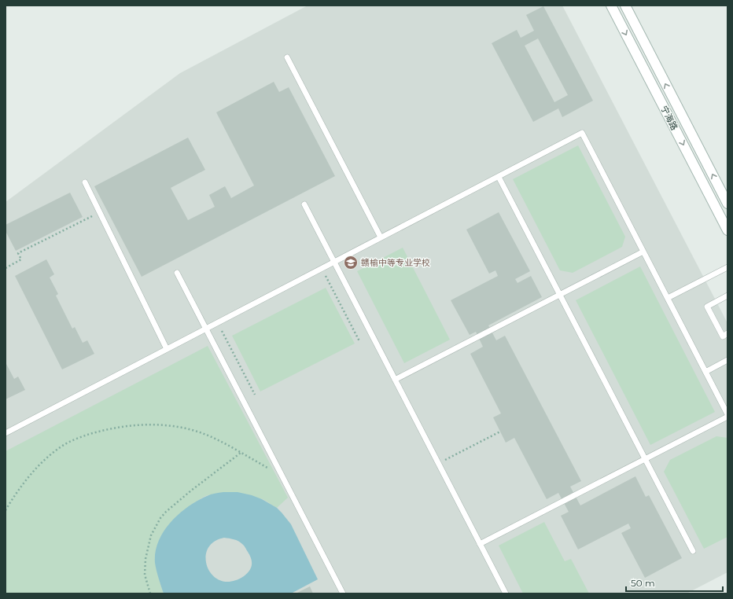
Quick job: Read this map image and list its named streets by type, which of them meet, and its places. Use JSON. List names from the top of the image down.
{
  "streets": {
    "main road": ["宁海路"]
  },
  "places": {
    "school or university": ["赣榆中等专业学校"]
  },
  "scale_bar": "50 m"
}
